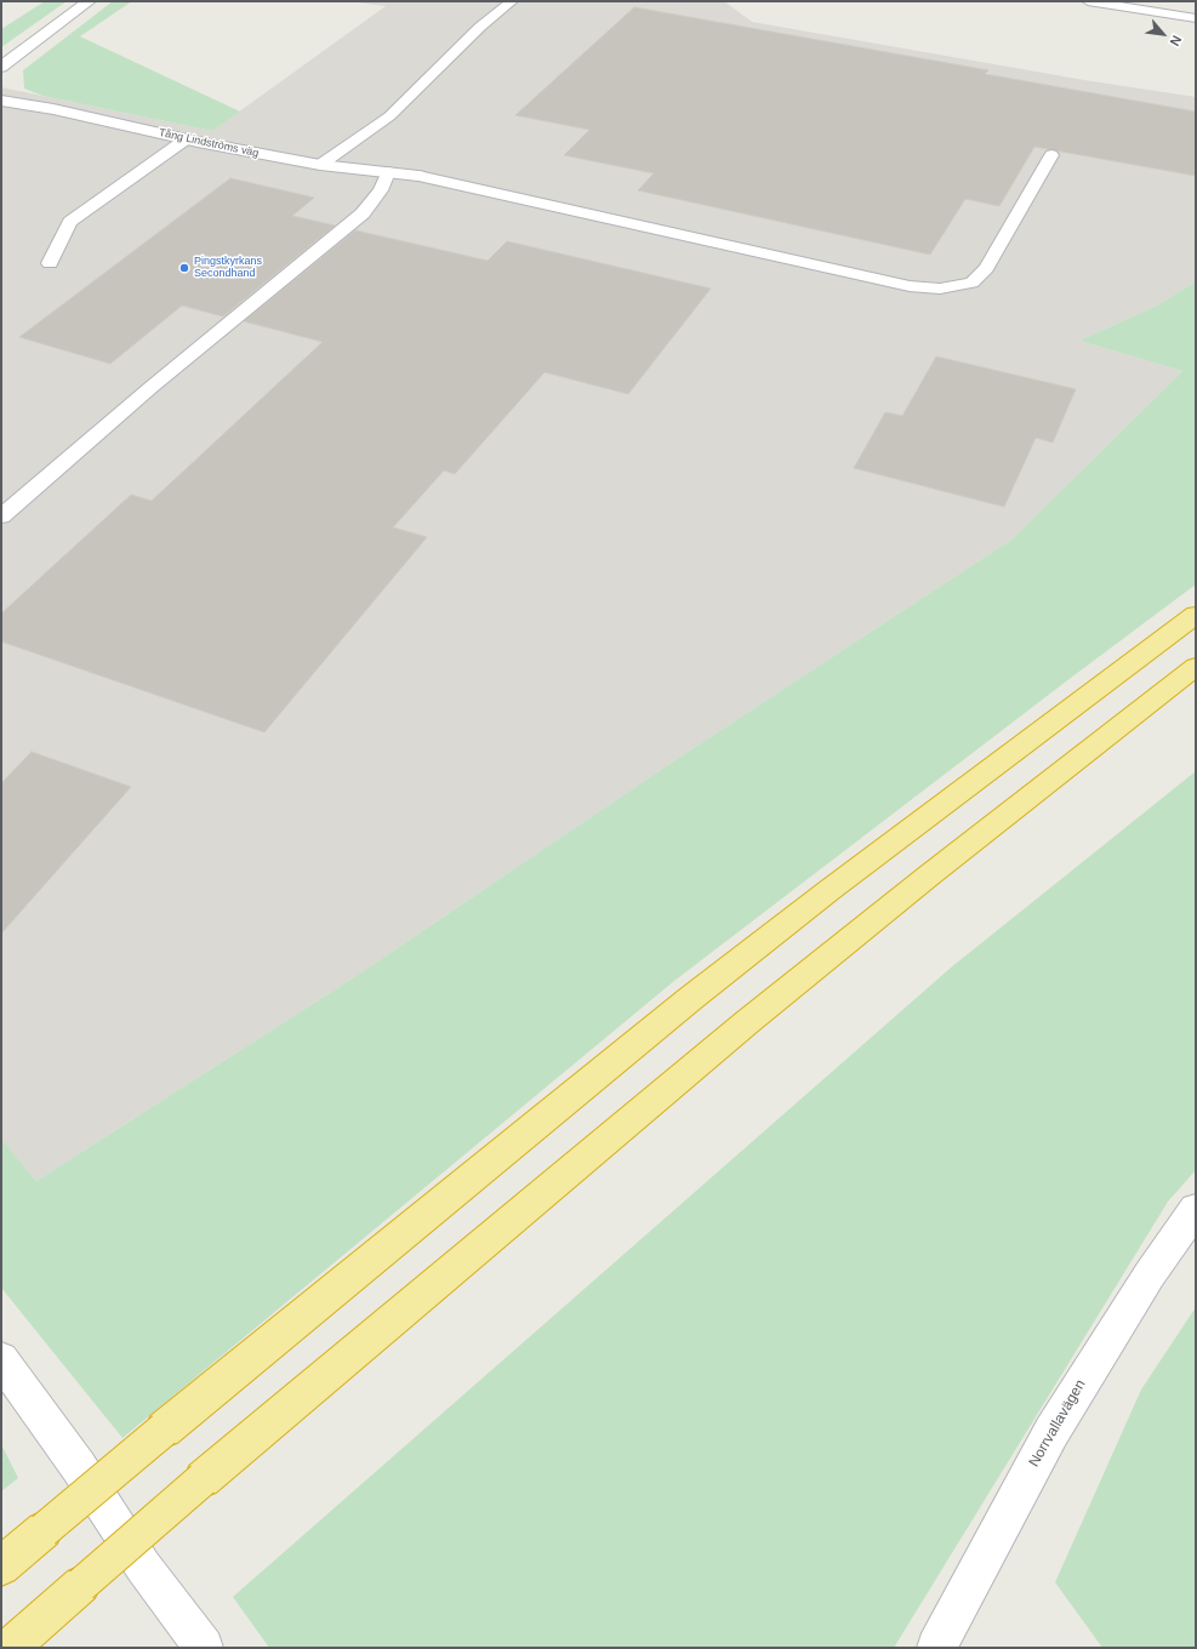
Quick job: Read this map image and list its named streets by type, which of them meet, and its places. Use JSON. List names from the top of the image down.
{
  "streets": {
    "street": ["Tång Lindströms väg", "Norrvallavägen"]
  },
  "places": ["Pingstkyrkans Secondhand"],
  "north": "bottom right"
}
